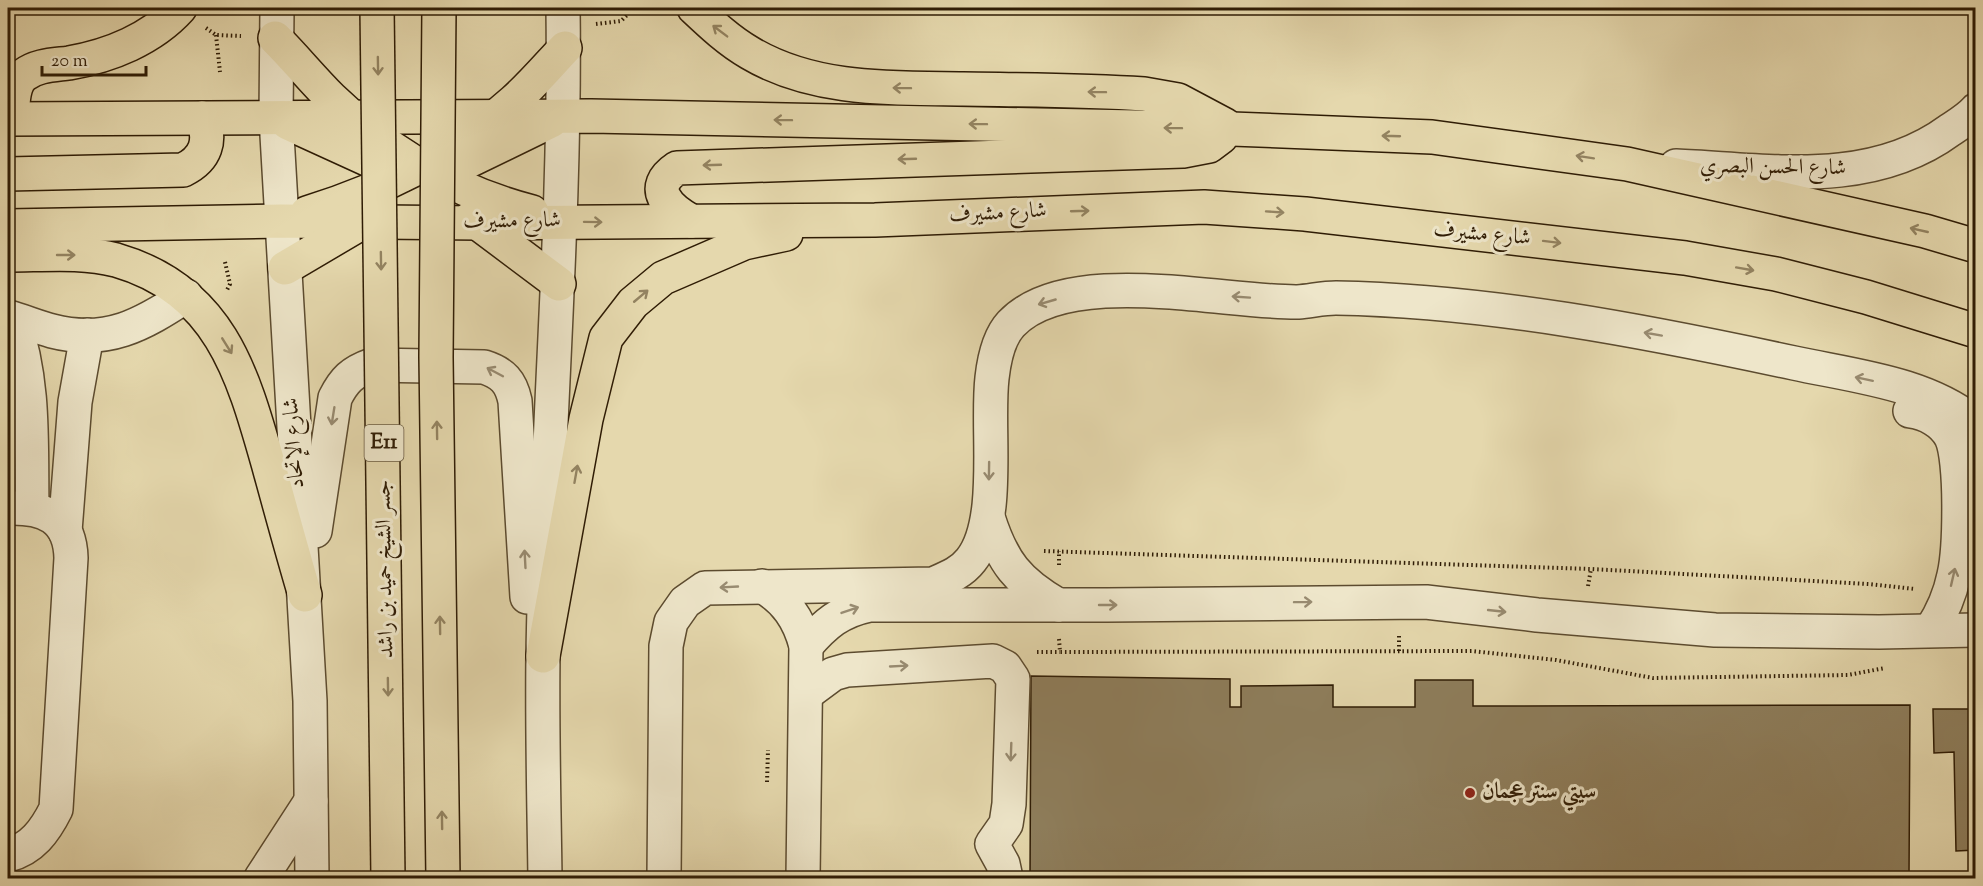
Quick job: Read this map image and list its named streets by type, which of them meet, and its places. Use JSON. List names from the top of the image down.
{
  "streets": {
    "main road": ["شارع مشيرف", "E11", "جسر الشيخ حميد بن راشد"],
    "street": ["شارع الحسن البصري", "شارع الإتحاد"]
  },
  "crossings": [
    ["شارع مشيرف", "شارع الإتحاد"]
  ],
  "places": ["سيتي سنتر عجمان"],
  "scale_bar": "20 m"
}
